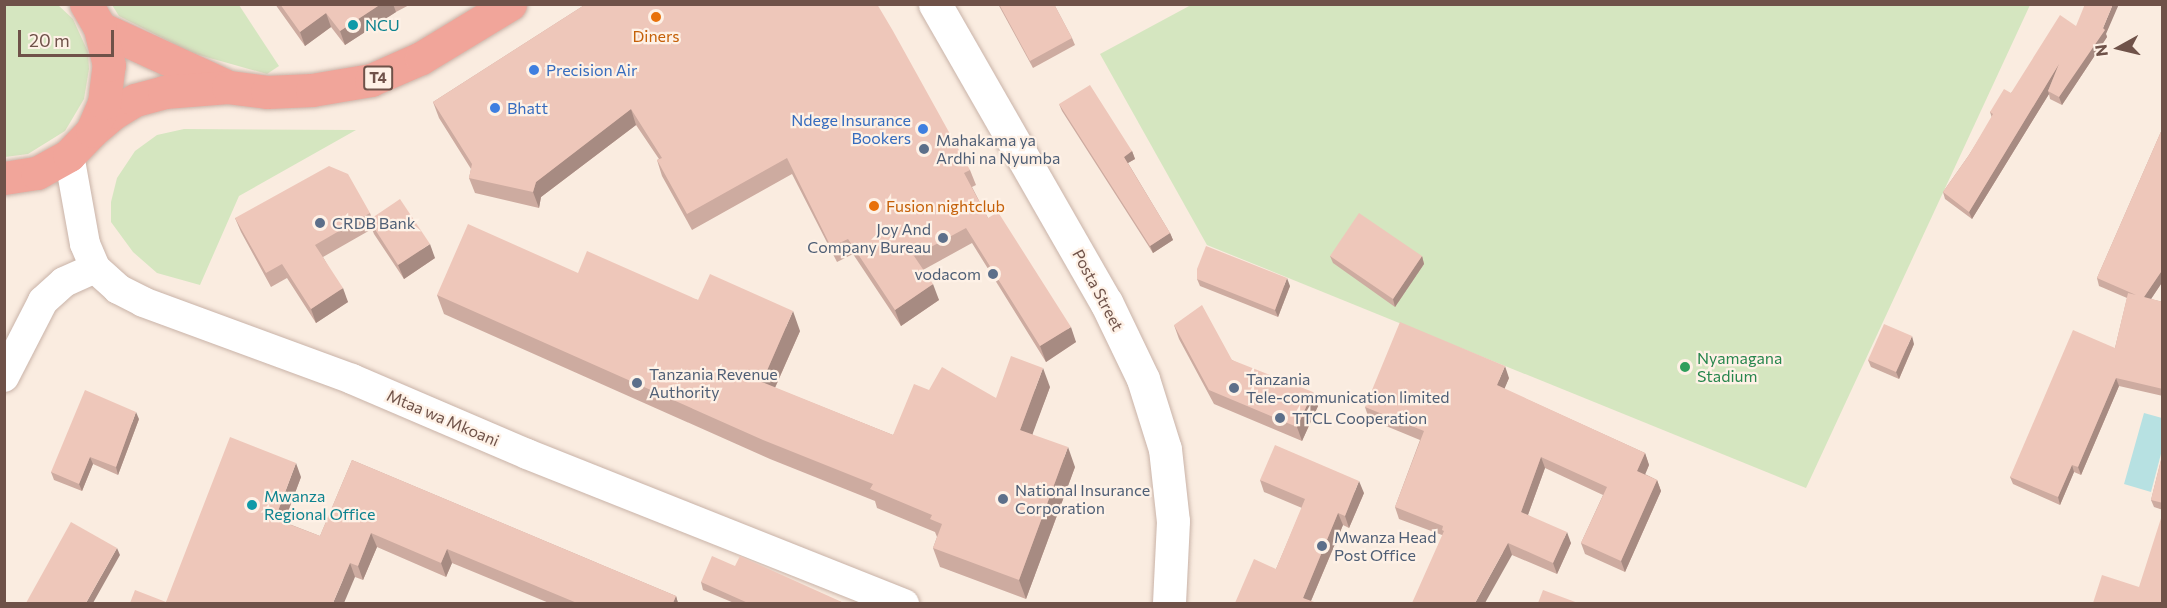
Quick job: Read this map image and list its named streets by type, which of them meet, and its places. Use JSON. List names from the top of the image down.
{
  "streets": {
    "highway": ["T4"],
    "main road": ["Posta Street"],
    "street": ["Mtaa wa Mkoani"]
  },
  "places": [
    "Diners",
    "NCU",
    "Precision Air",
    "Bhatt",
    "Ndege Insurance Bookers",
    "Mahakama ya Ardhi na Nyumba",
    "Fusion nightclub",
    "CRDB Bank",
    "Joy And Company Bureau",
    "vodacom",
    "Nyamagana Stadium",
    "Tanzania Revenue Authority",
    "Tanzania Tele-communication limited",
    "TTCL Cooperation",
    "National Insurance Corporation",
    "Mwanza Regional Office",
    "Mwanza Head Post Office"
  ],
  "scale_bar": "20 m",
  "north": "left"
}
